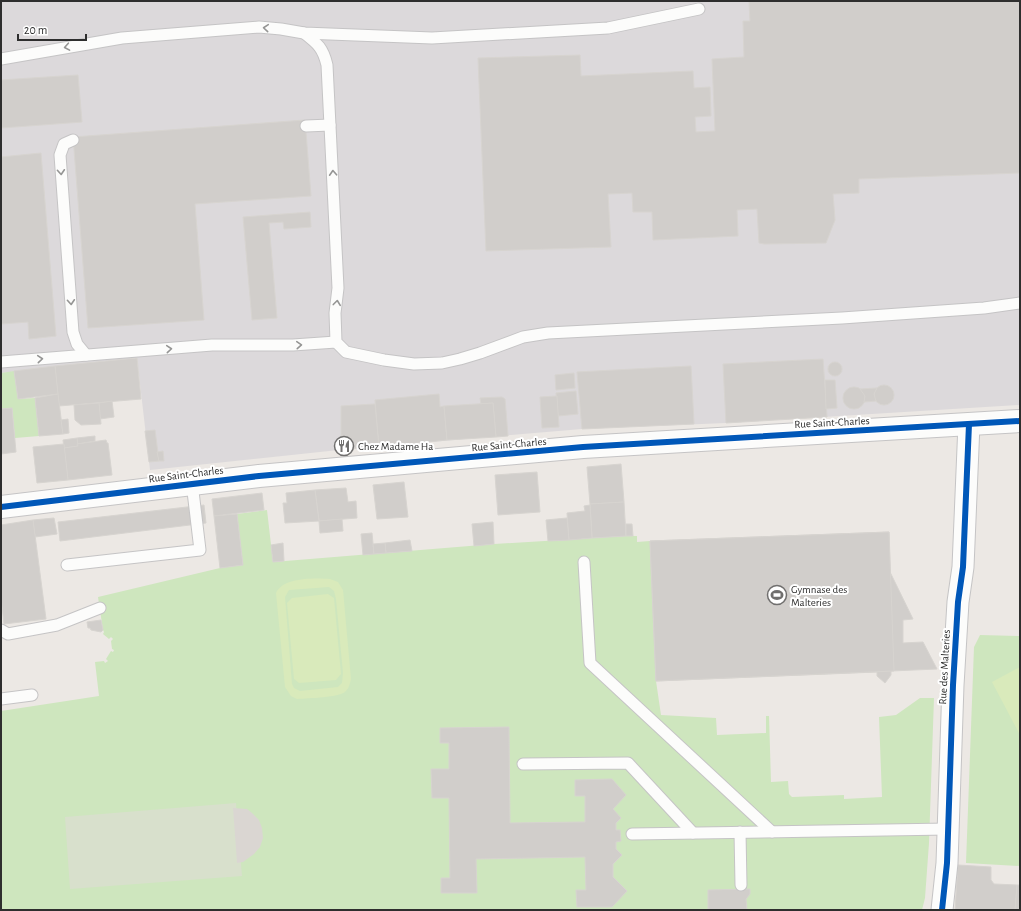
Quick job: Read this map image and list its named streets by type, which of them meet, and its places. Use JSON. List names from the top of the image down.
{
  "streets": {
    "street": ["Rue Saint-Charles", "Rue des Malteries"]
  },
  "crossings": [
    ["Rue Saint-Charles", "Rue des Malteries"]
  ],
  "places": {
    "restaurant": ["Chez Madame Ha"],
    "sports": ["Gymnase des Malteries"]
  },
  "scale_bar": "20 m"
}
